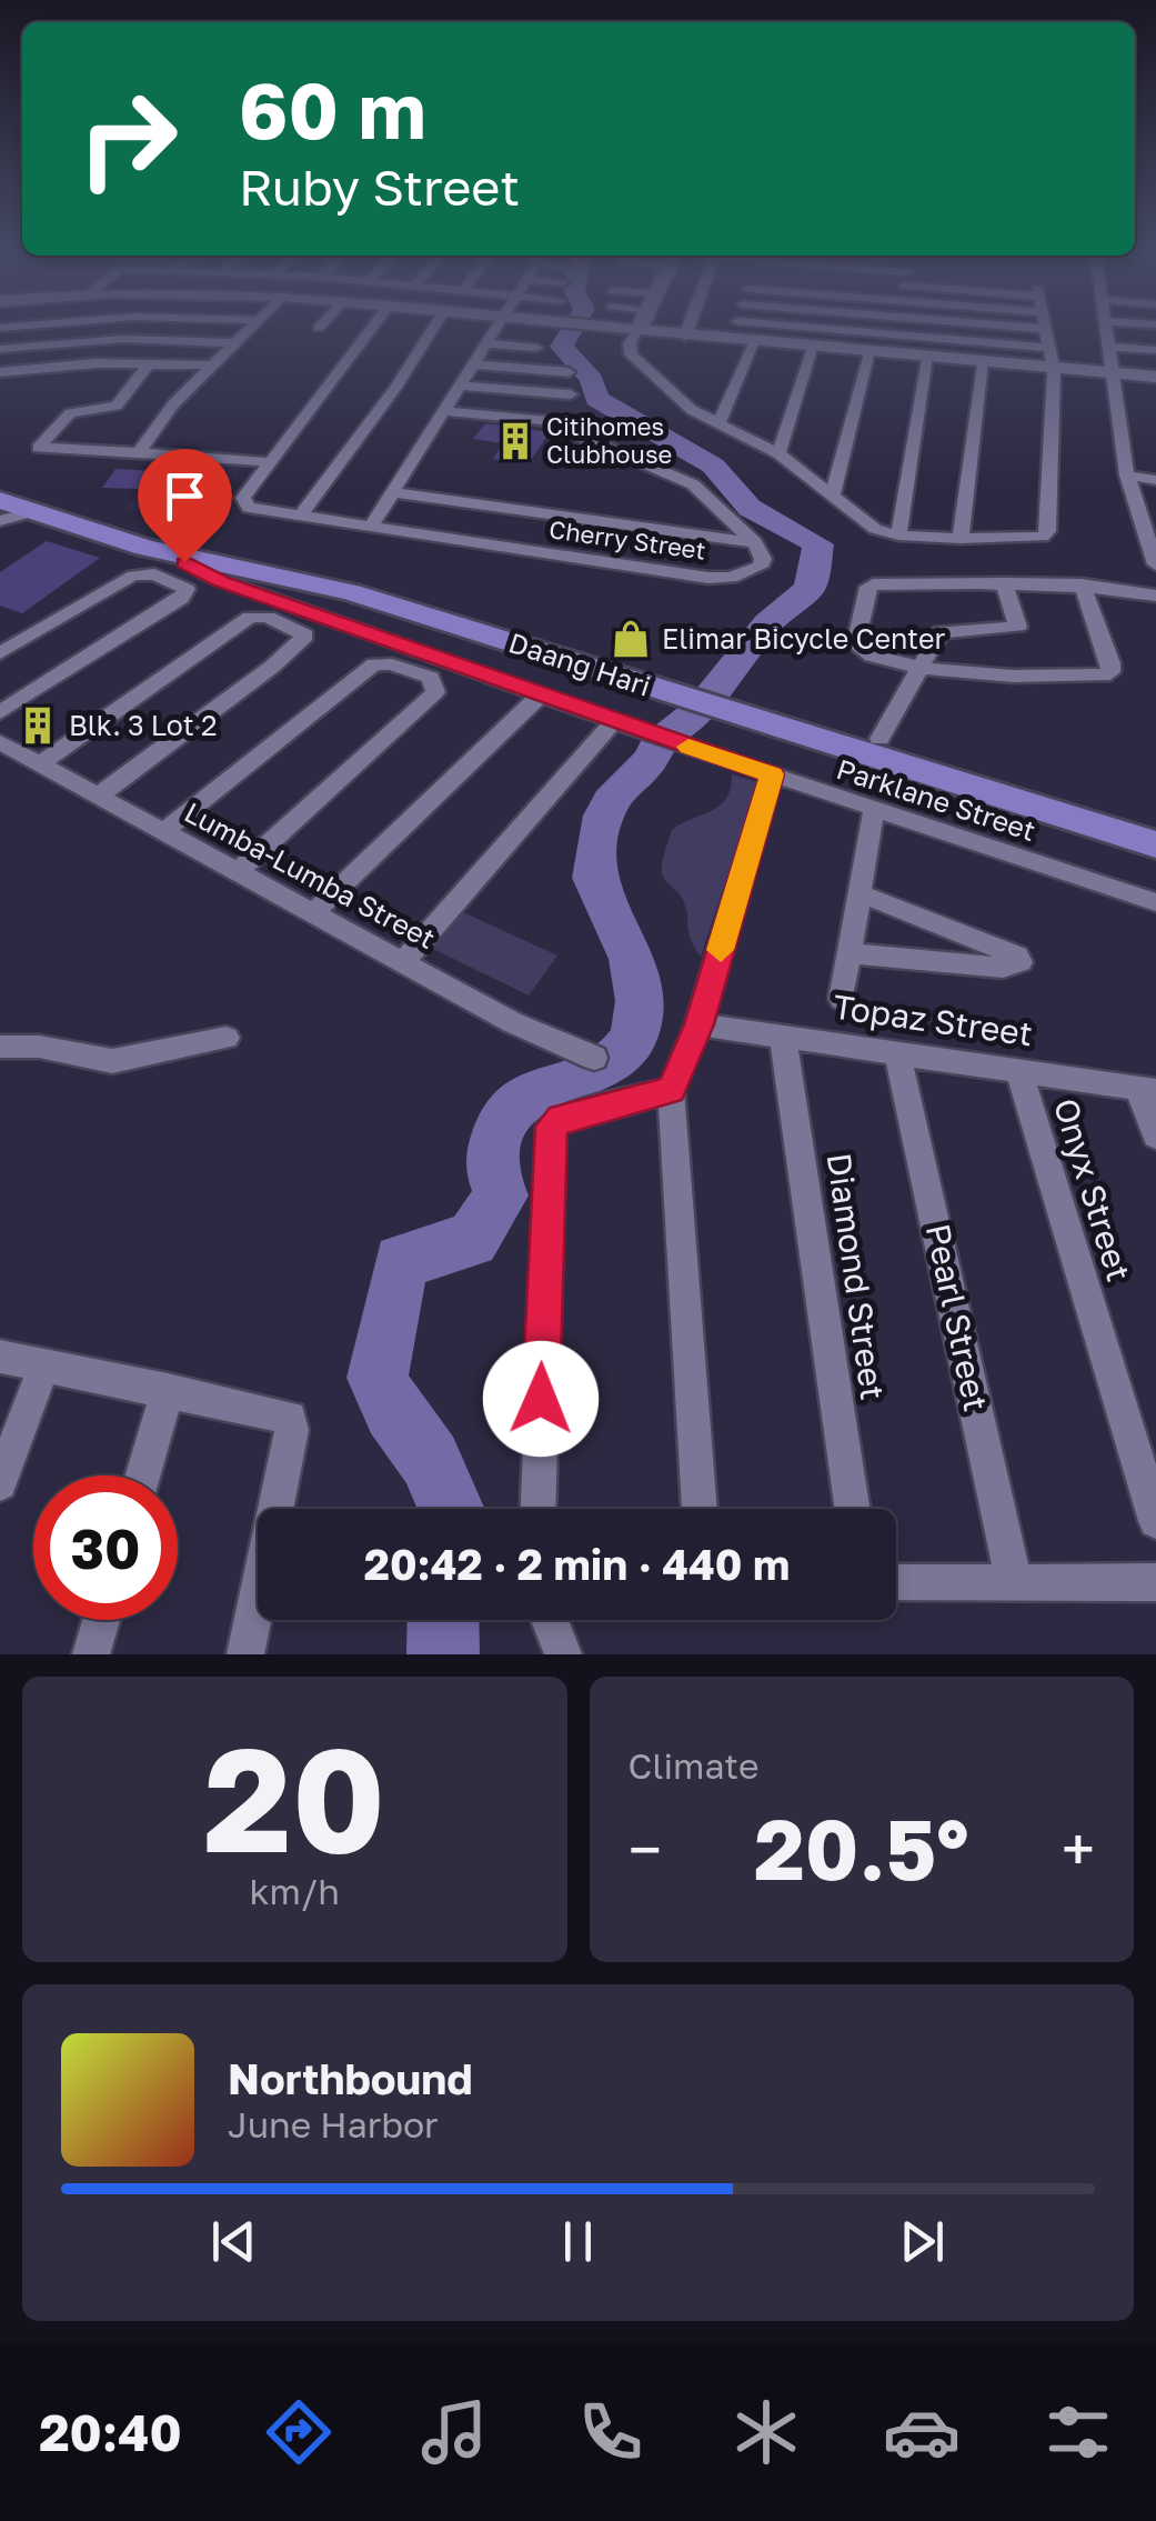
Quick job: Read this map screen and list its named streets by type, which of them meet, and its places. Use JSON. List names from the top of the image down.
{
  "streets": {
    "main road": ["Daang Hari"],
    "street": [
      "Cherry Street",
      "Parklane Street",
      "Lumba-Lumba Street",
      "Topaz Street",
      "Onyx Street",
      "Diamond Street",
      "Pearl Street"
    ]
  },
  "crossings": [
    ["Daang Hari", "Parklane Street"],
    ["Topaz Street", "Onyx Street"],
    ["Topaz Street", "Diamond Street"],
    ["Topaz Street", "Pearl Street"]
  ],
  "places": {
    "building": ["Citihomes Clubhouse", "Blk. 3 Lot 2"],
    "shop": ["Elimar Bicycle Center"]
  },
  "page": {
    "turn": ["60 m", "Ruby Street"],
    "limit": "30",
    "trip": "20:42 · 2 min · 440 m",
    "tile": [
      ["20", "km/h"],
      "Climate"
    ],
    "heat": ["−", "20.5°", "+"],
    "song": ["Northbound", "June Harbor"],
    "tabs": "20:40"
  }
}
